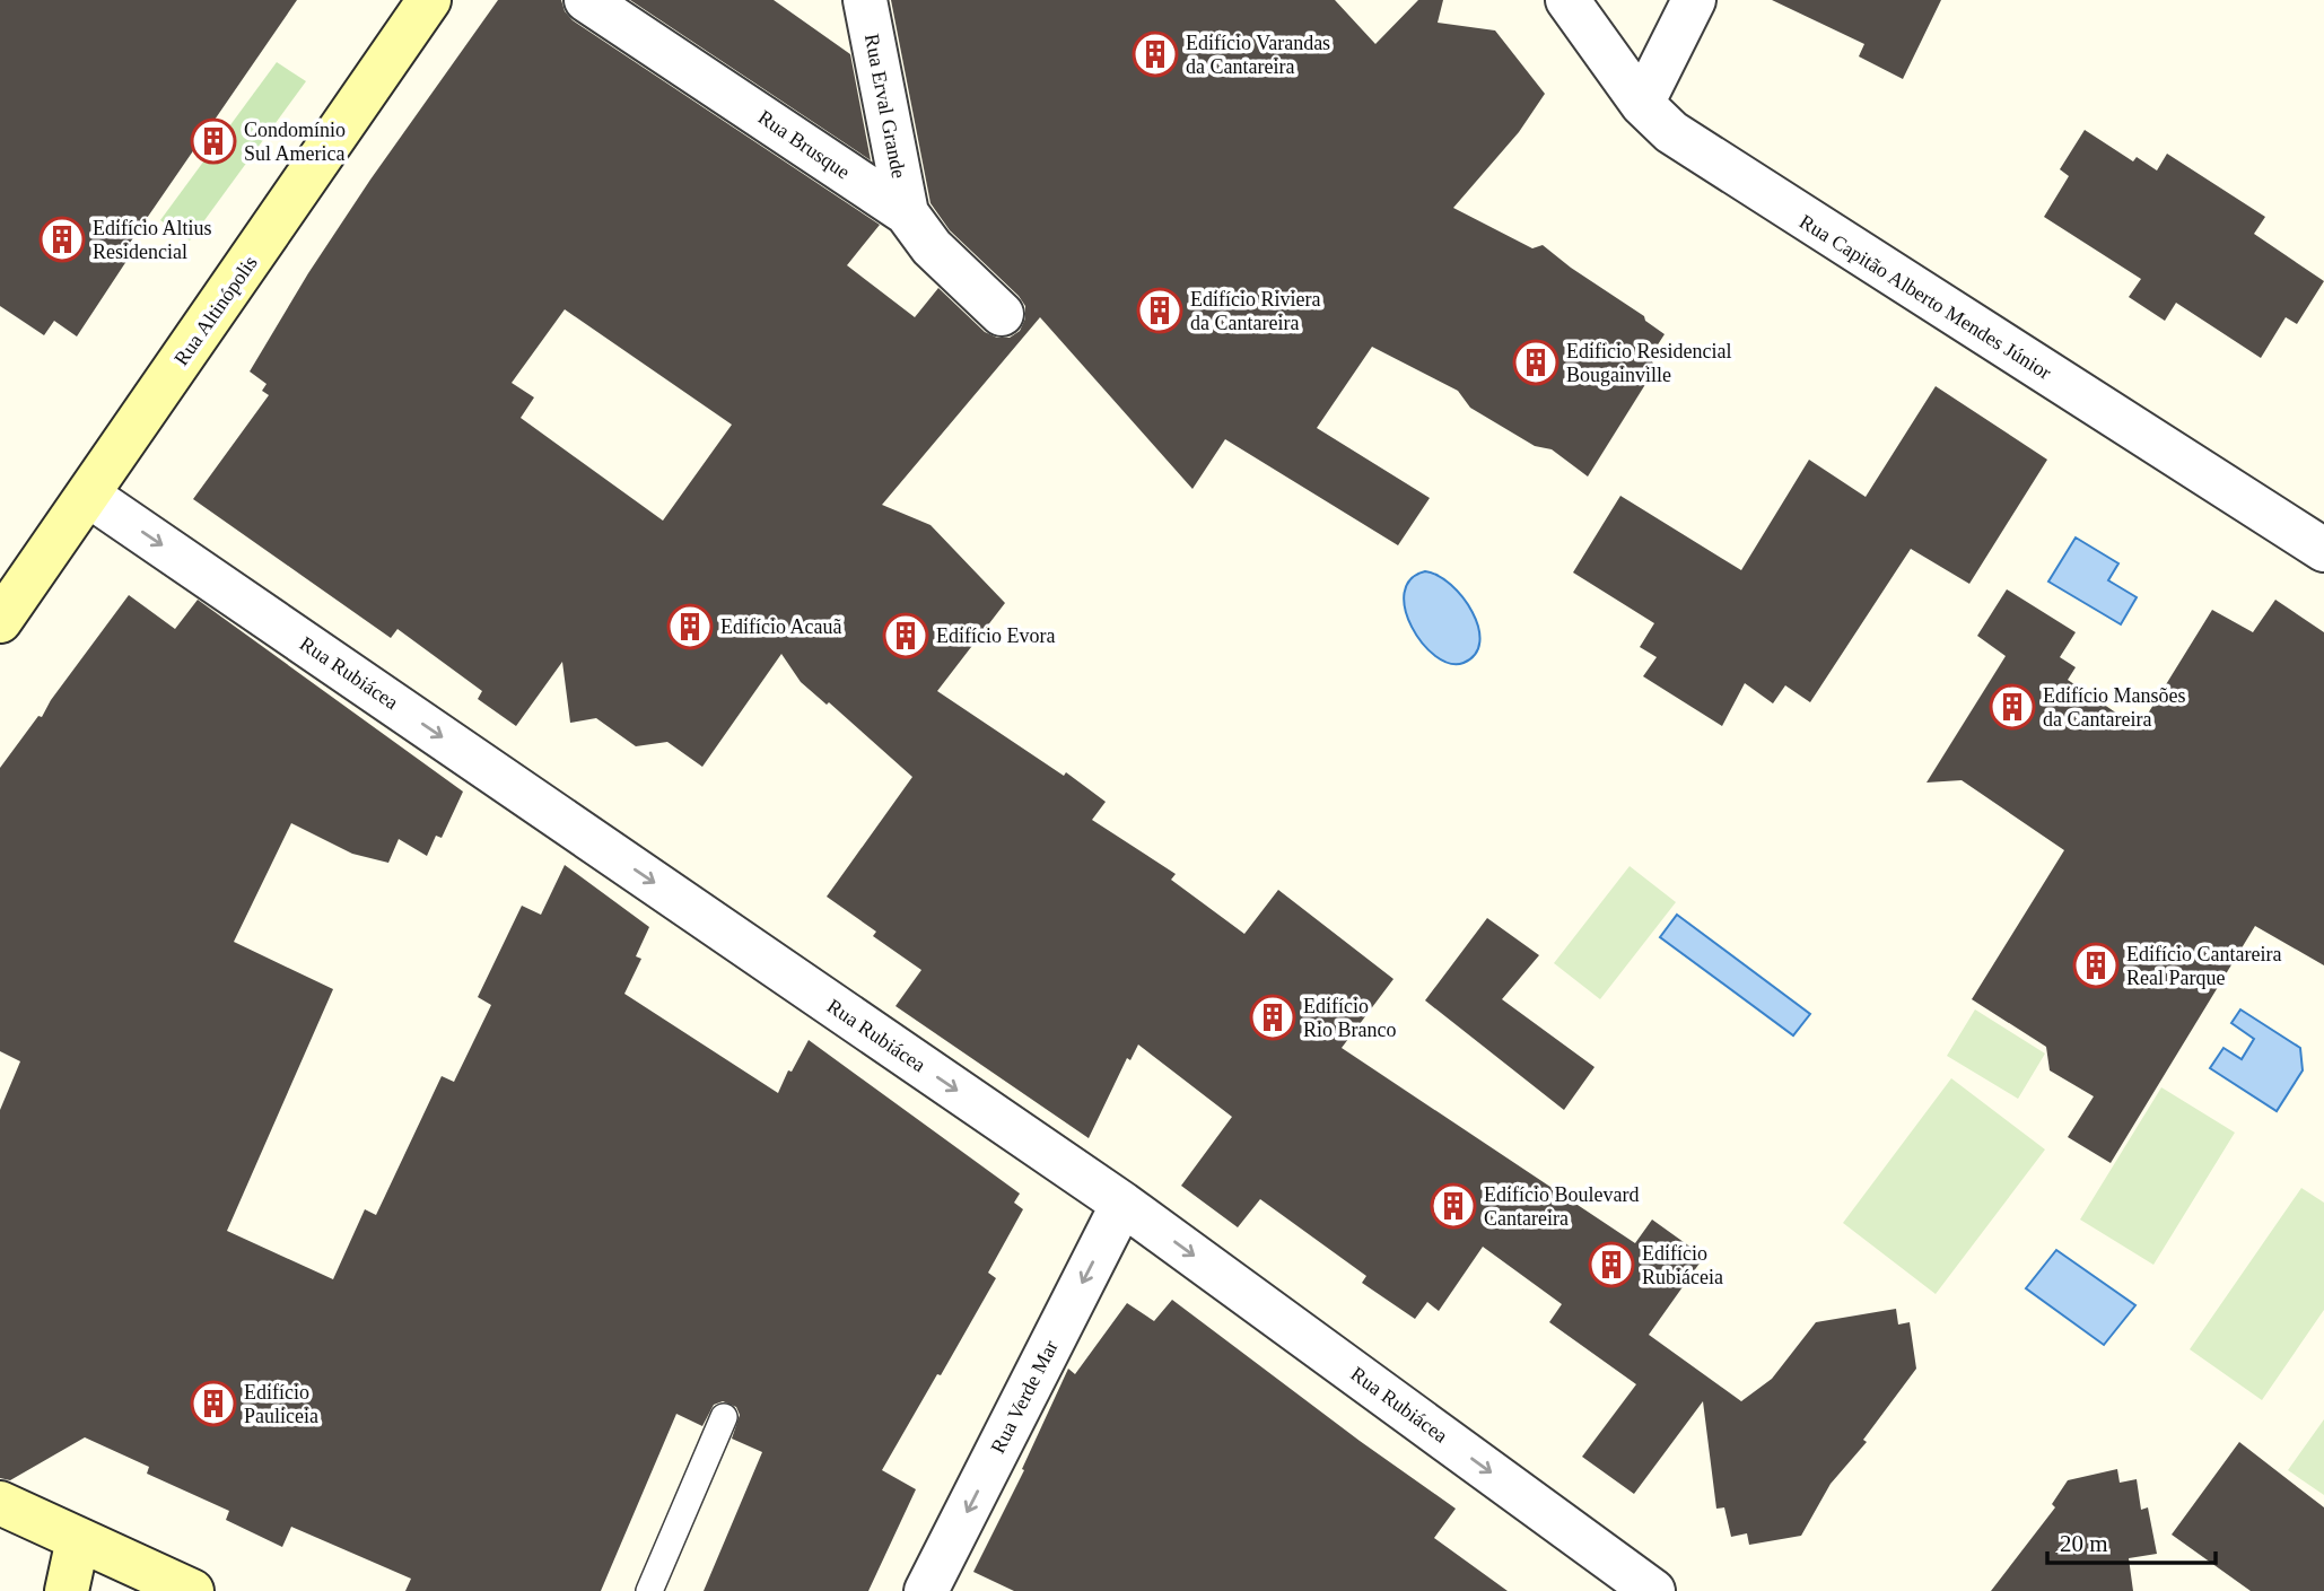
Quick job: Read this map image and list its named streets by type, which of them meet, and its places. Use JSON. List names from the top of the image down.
{
  "streets": {
    "street": [
      "Rua Erval Grande",
      "Rua Brusque",
      "Rua Capitão Alberto Mendes Júnior",
      "Rua Altinópolis",
      "Rua Rubiácea",
      "Rua Verde Mar"
    ]
  },
  "crossings": [
    ["Rua Erval Grande", "Rua Brusque"],
    ["Rua Altinópolis", "Rua Rubiácea"],
    ["Rua Rubiácea", "Rua Verde Mar"]
  ],
  "one_way": ["Rua Rubiácea", "Rua Verde Mar"],
  "places": {
    "building": [
      "Edifício Varandas da Cantareira",
      "Condomínio Sul America",
      "Edifício Altius Residencial",
      "Edifício Riviera da Cantareira",
      "Edificio Residencial Bougainville",
      "Edifício Acauã",
      "Edifício Evora",
      "Edifício Mansões da Cantareira",
      "Edifício Cantareira Real Parque",
      "Edifício Rio Branco",
      "Edifício Boulevard Cantareira",
      "Edifício Rubiáceia",
      "Edifício Pauliceia"
    ]
  },
  "scale_bar": "20 m"
}
